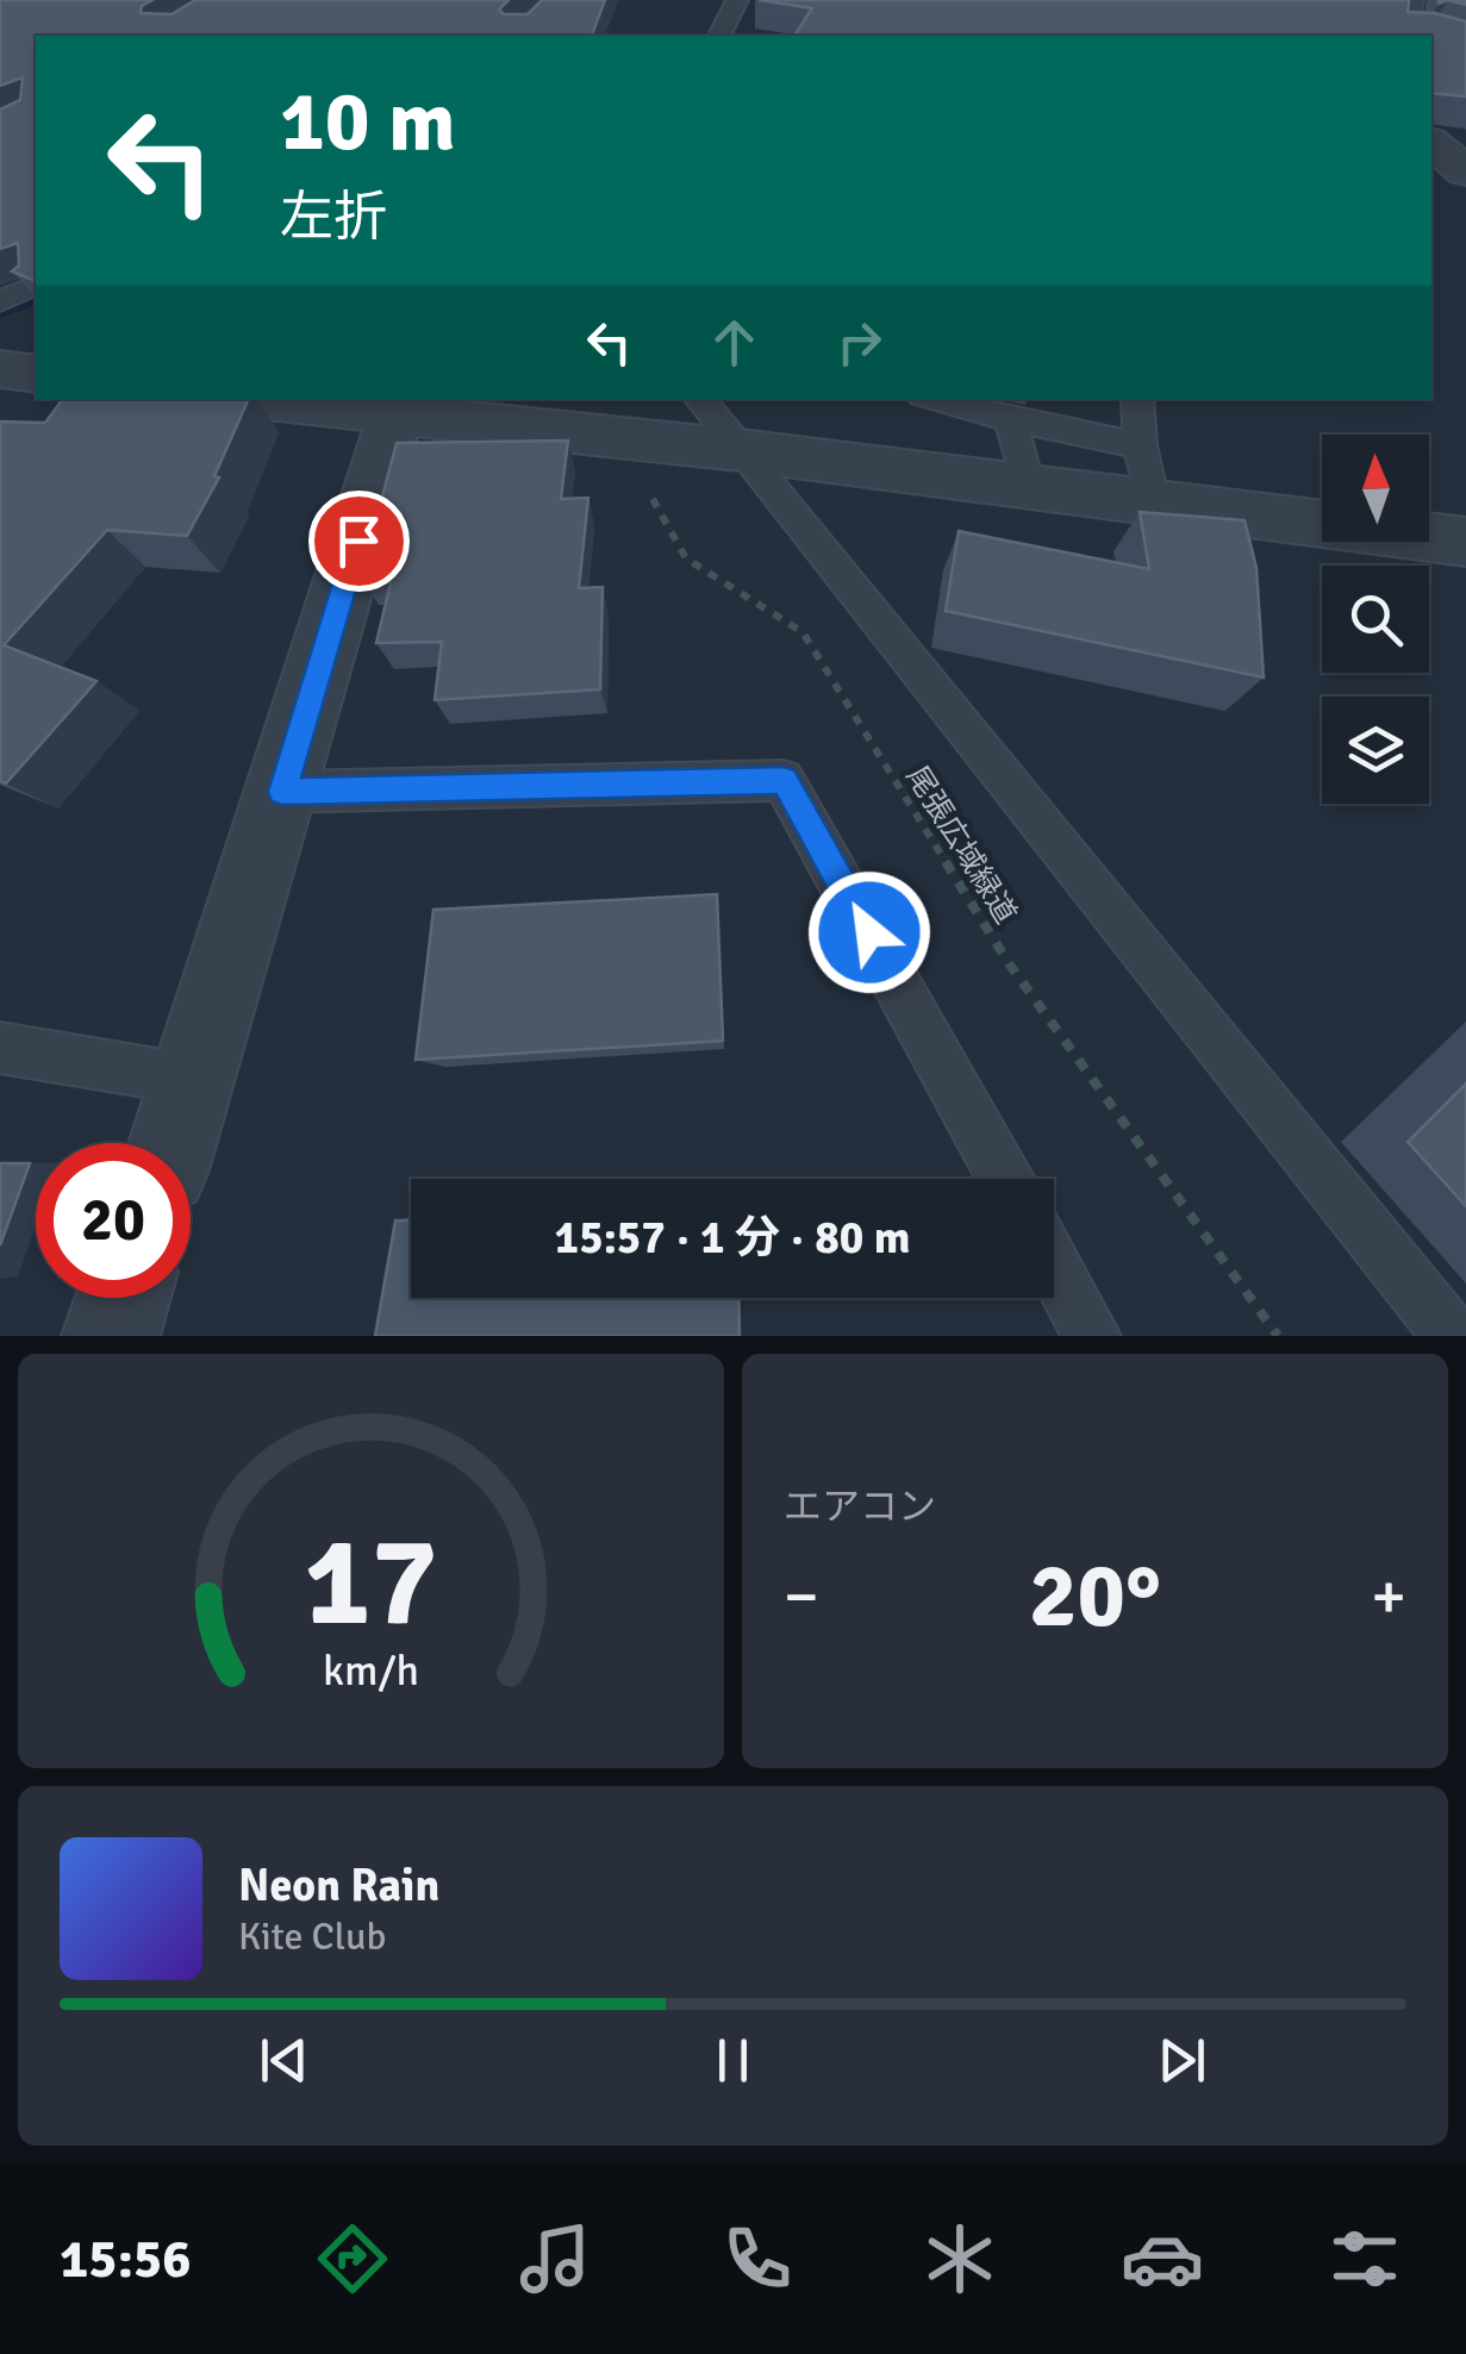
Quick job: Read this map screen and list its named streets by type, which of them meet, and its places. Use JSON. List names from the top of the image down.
{
  "streets": {
    "path": ["尾張広域緑道"]
  },
  "north": "top",
  "page": {
    "turn": ["10 m", "左折"],
    "limit": "20",
    "trip": "15:57 · 1 分 · 80 m",
    "tile": "エアコン",
    "heat": ["−", "20°", "+"],
    "song": ["Neon Rain", "Kite Club"],
    "tabs": "15:56",
    "gauge": ["17", "km/h"]
  }
}
